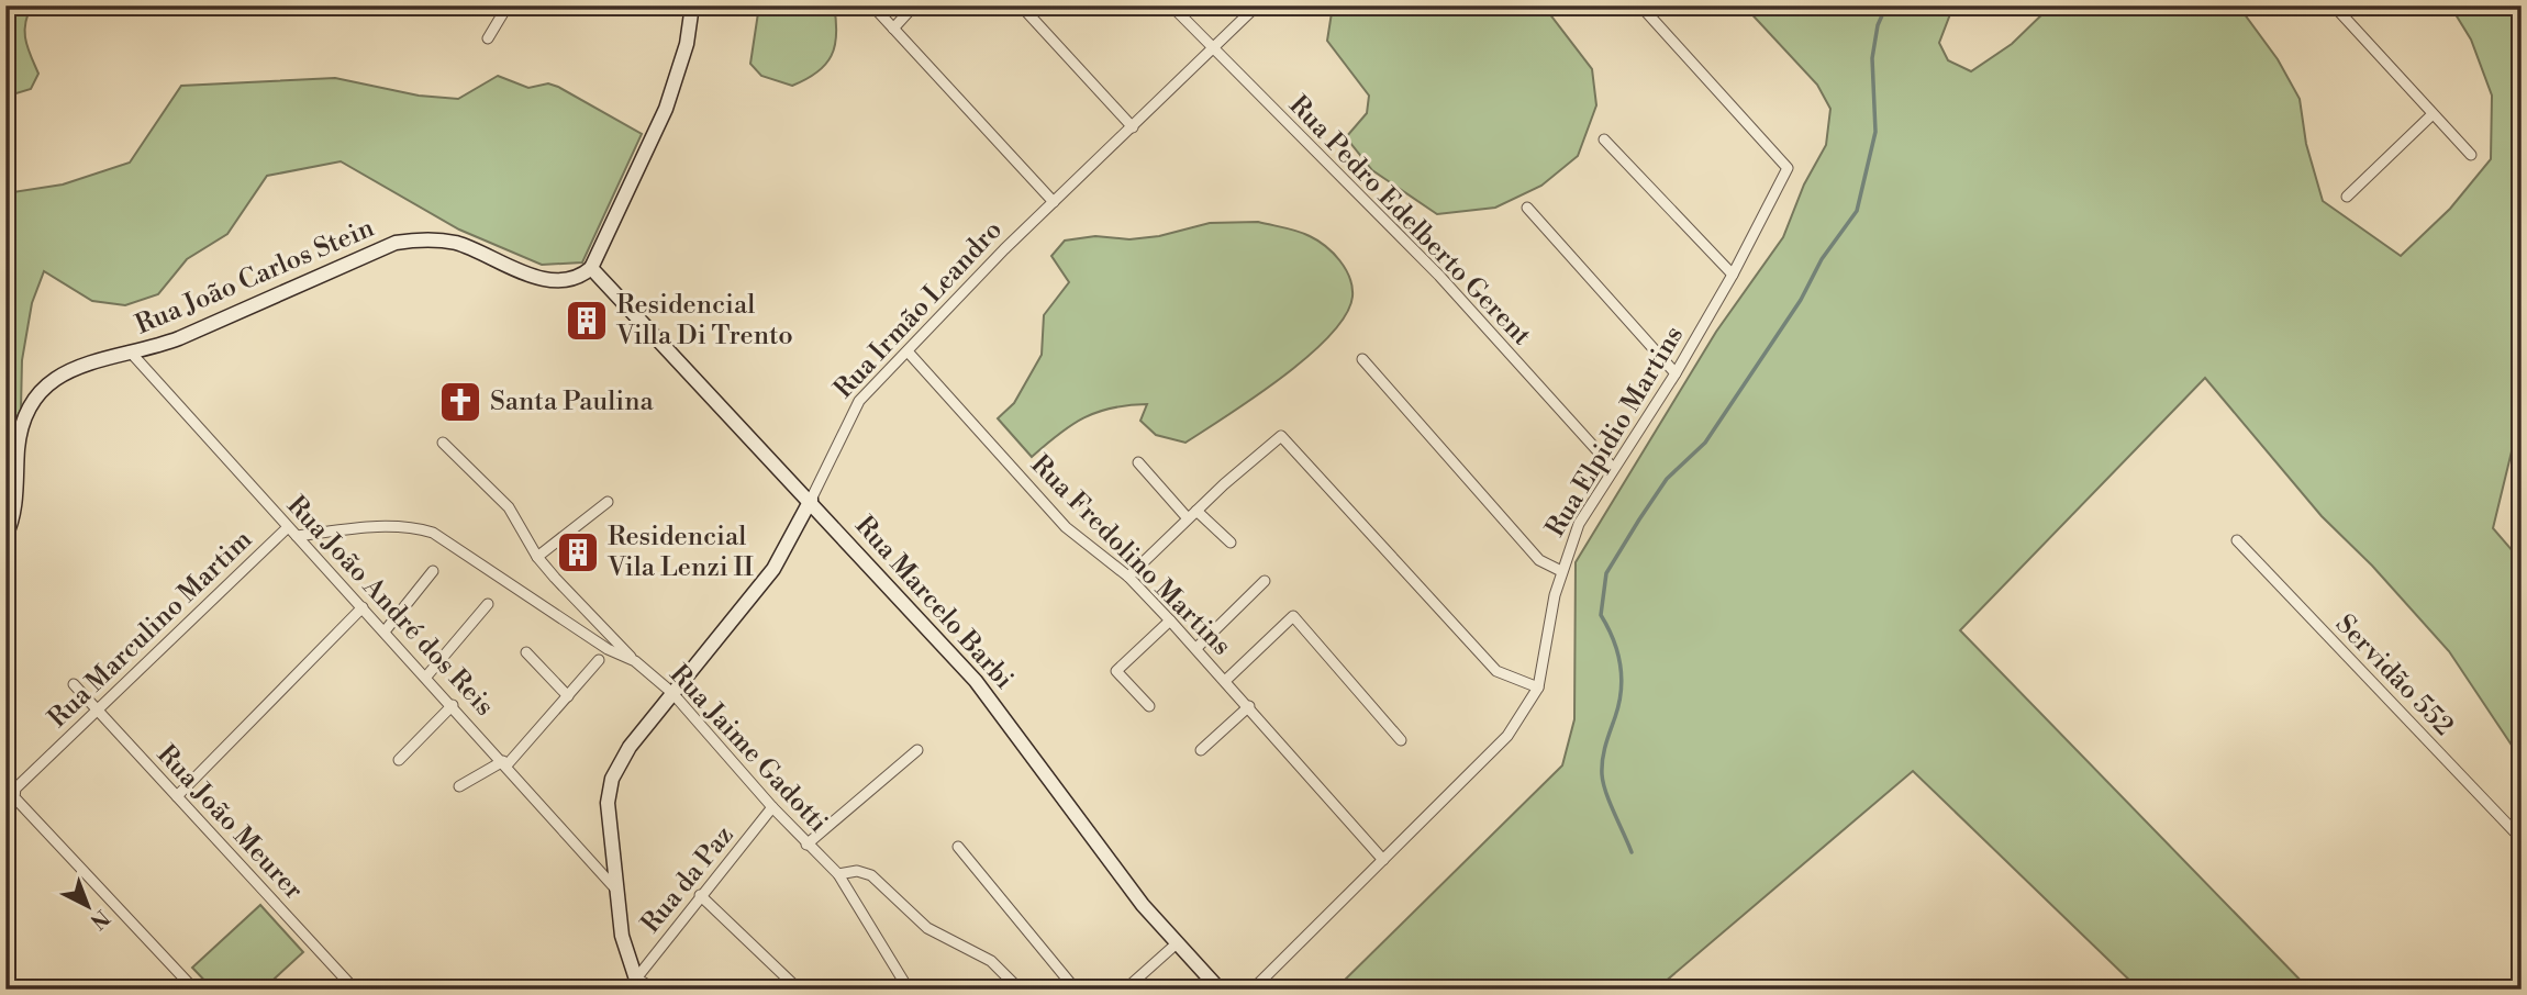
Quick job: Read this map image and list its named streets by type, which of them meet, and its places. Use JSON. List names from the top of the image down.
{
  "streets": {
    "street": [
      "Rua Pedro Edelberto Gerent",
      "Rua João Carlos Stein",
      "Rua Irmão Leandro",
      "Rua Elpidio Martins",
      "Rua Fredolino Martins",
      "Rua Marcelo Barbi",
      "Rua João André dos Reis",
      "Rua Marculino Martim",
      "Servidão 552",
      "Rua Jaime Gadotti",
      "Rua João Meurer",
      "Rua da Paz"
    ]
  },
  "crossings": [
    ["Rua Pedro Edelberto Gerent", "Rua Irmão Leandro"],
    ["Rua Pedro Edelberto Gerent", "Rua Elpidio Martins"],
    ["Rua João Carlos Stein", "Rua Marcelo Barbi"],
    ["Rua João Carlos Stein", "Rua João André dos Reis"],
    ["Rua Irmão Leandro", "Rua Fredolino Martins"],
    ["Rua Irmão Leandro", "Rua Marcelo Barbi"],
    ["Rua Irmão Leandro", "Rua João André dos Reis"],
    ["Rua Irmão Leandro", "Rua Jaime Gadotti"],
    ["Rua Irmão Leandro", "Rua da Paz"],
    ["Rua Elpidio Martins", "Rua Fredolino Martins"],
    ["Rua João André dos Reis", "Rua Marculino Martim"],
    ["Rua João André dos Reis", "Rua Jaime Gadotti"],
    ["Rua Marculino Martim", "Rua João Meurer"],
    ["Rua Jaime Gadotti", "Rua da Paz"]
  ],
  "places": {
    "building": ["Residencial Villa Di Trento", "Residencial Vila Lenzi II"],
    "church": ["Santa Paulina"]
  },
  "north": "bottom right"
}
